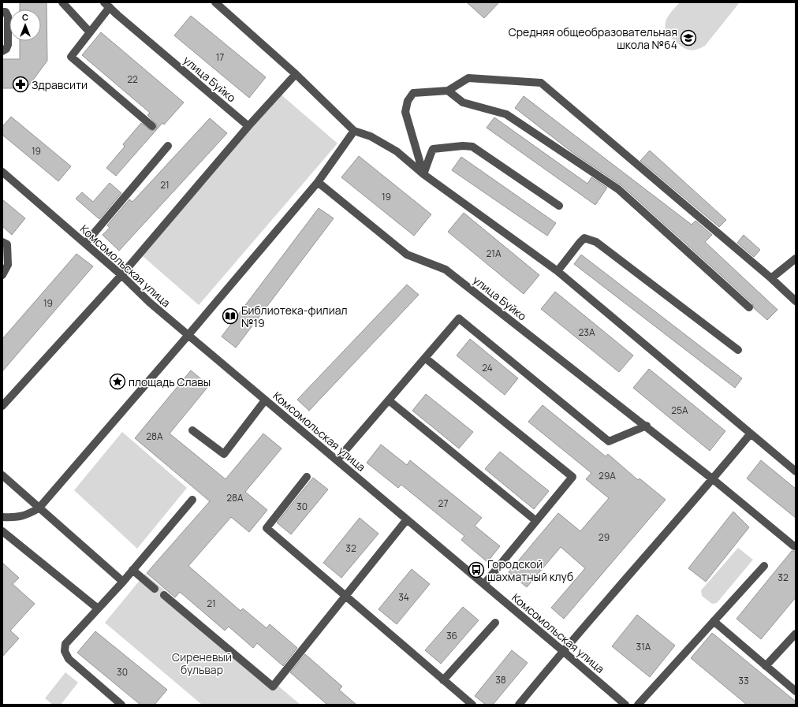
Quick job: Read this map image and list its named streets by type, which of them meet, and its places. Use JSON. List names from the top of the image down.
{
  "streets": {
    "street": ["улица Буйко", "Комсомольская улица"]
  },
  "parks": ["Сиреневый бульвар"],
  "places": {
    "school or university": ["Средняя общеобразовательная школа №64"],
    "pharmacy": ["Здравсити"],
    "library": ["Библиотека-филиал №19"],
    "place": ["площадь Славы"],
    "bus stop": ["Городской шахматный клуб"]
  },
  "house_numbers": [
    "17",
    "22",
    "19",
    "21",
    "19",
    "21А",
    "19",
    "23А",
    "24",
    "25А",
    "28А",
    "29А",
    "28А",
    "27",
    "30",
    "29",
    "32",
    "32",
    "34",
    "21",
    "36",
    "31А",
    "30",
    "38",
    "33"
  ],
  "north": "top"
}
